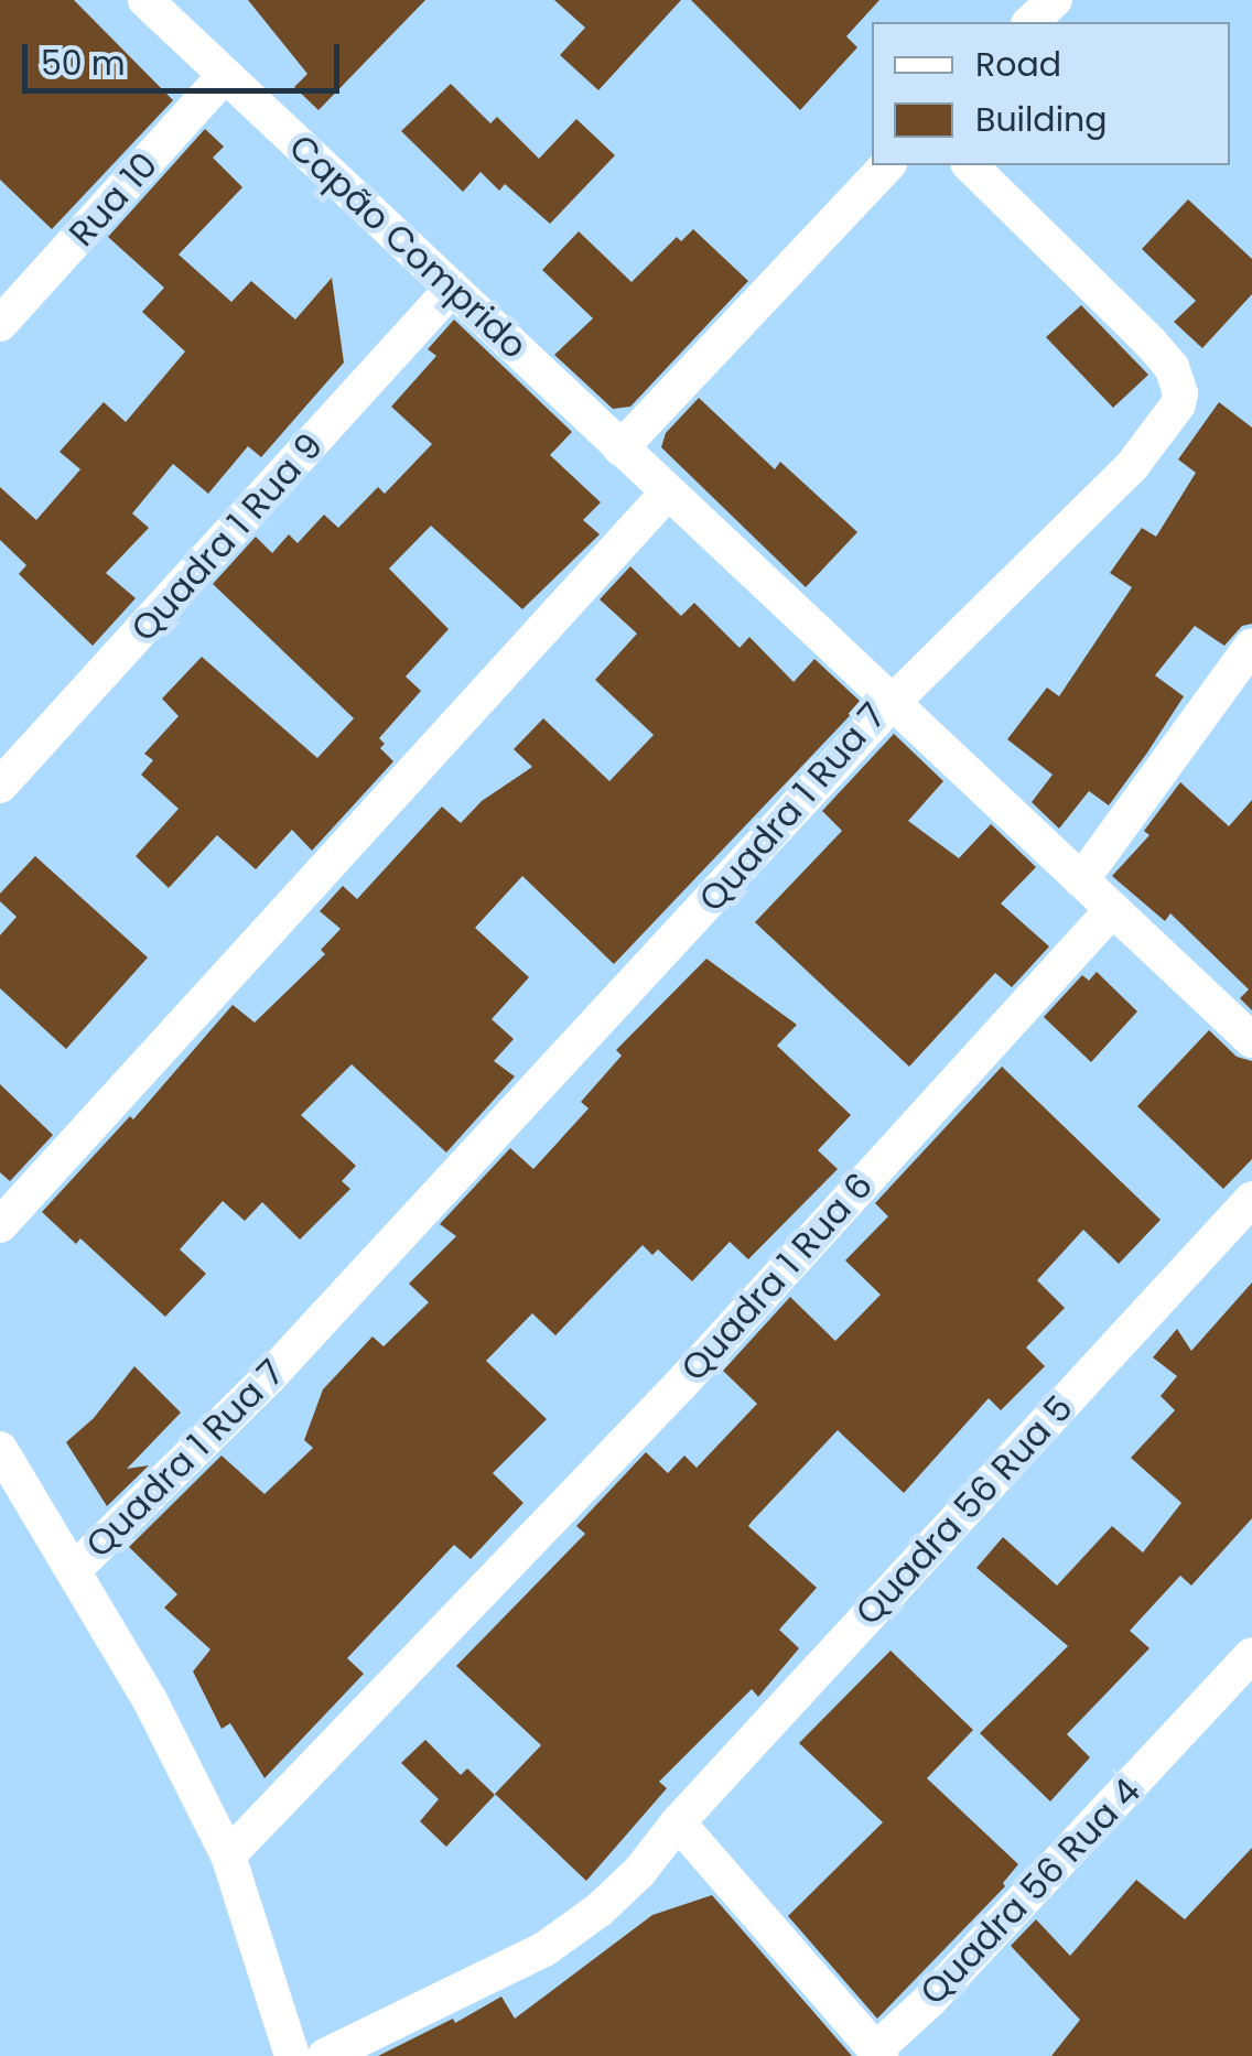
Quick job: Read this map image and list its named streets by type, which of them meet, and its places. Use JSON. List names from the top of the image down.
{
  "streets": {
    "street": [
      "Rua 10",
      "Capão Comprido",
      "Quadra 1 Rua 9",
      "Quadra 1 Rua 7",
      "Quadra 1 Rua 6",
      "Quadra 56 Rua 5",
      "Quadra 56 Rua 4"
    ]
  },
  "crossings": [
    ["Rua 10", "Capão Comprido"],
    ["Capão Comprido", "Quadra 1 Rua 9"],
    ["Capão Comprido", "Quadra 1 Rua 7"],
    ["Quadra 1 Rua 7", "Quadra 1 Rua 6"],
    ["Quadra 56 Rua 5", "Quadra 56 Rua 4"]
  ],
  "legend": ["Road", "Building"],
  "scale_bar": "50 m"
}
